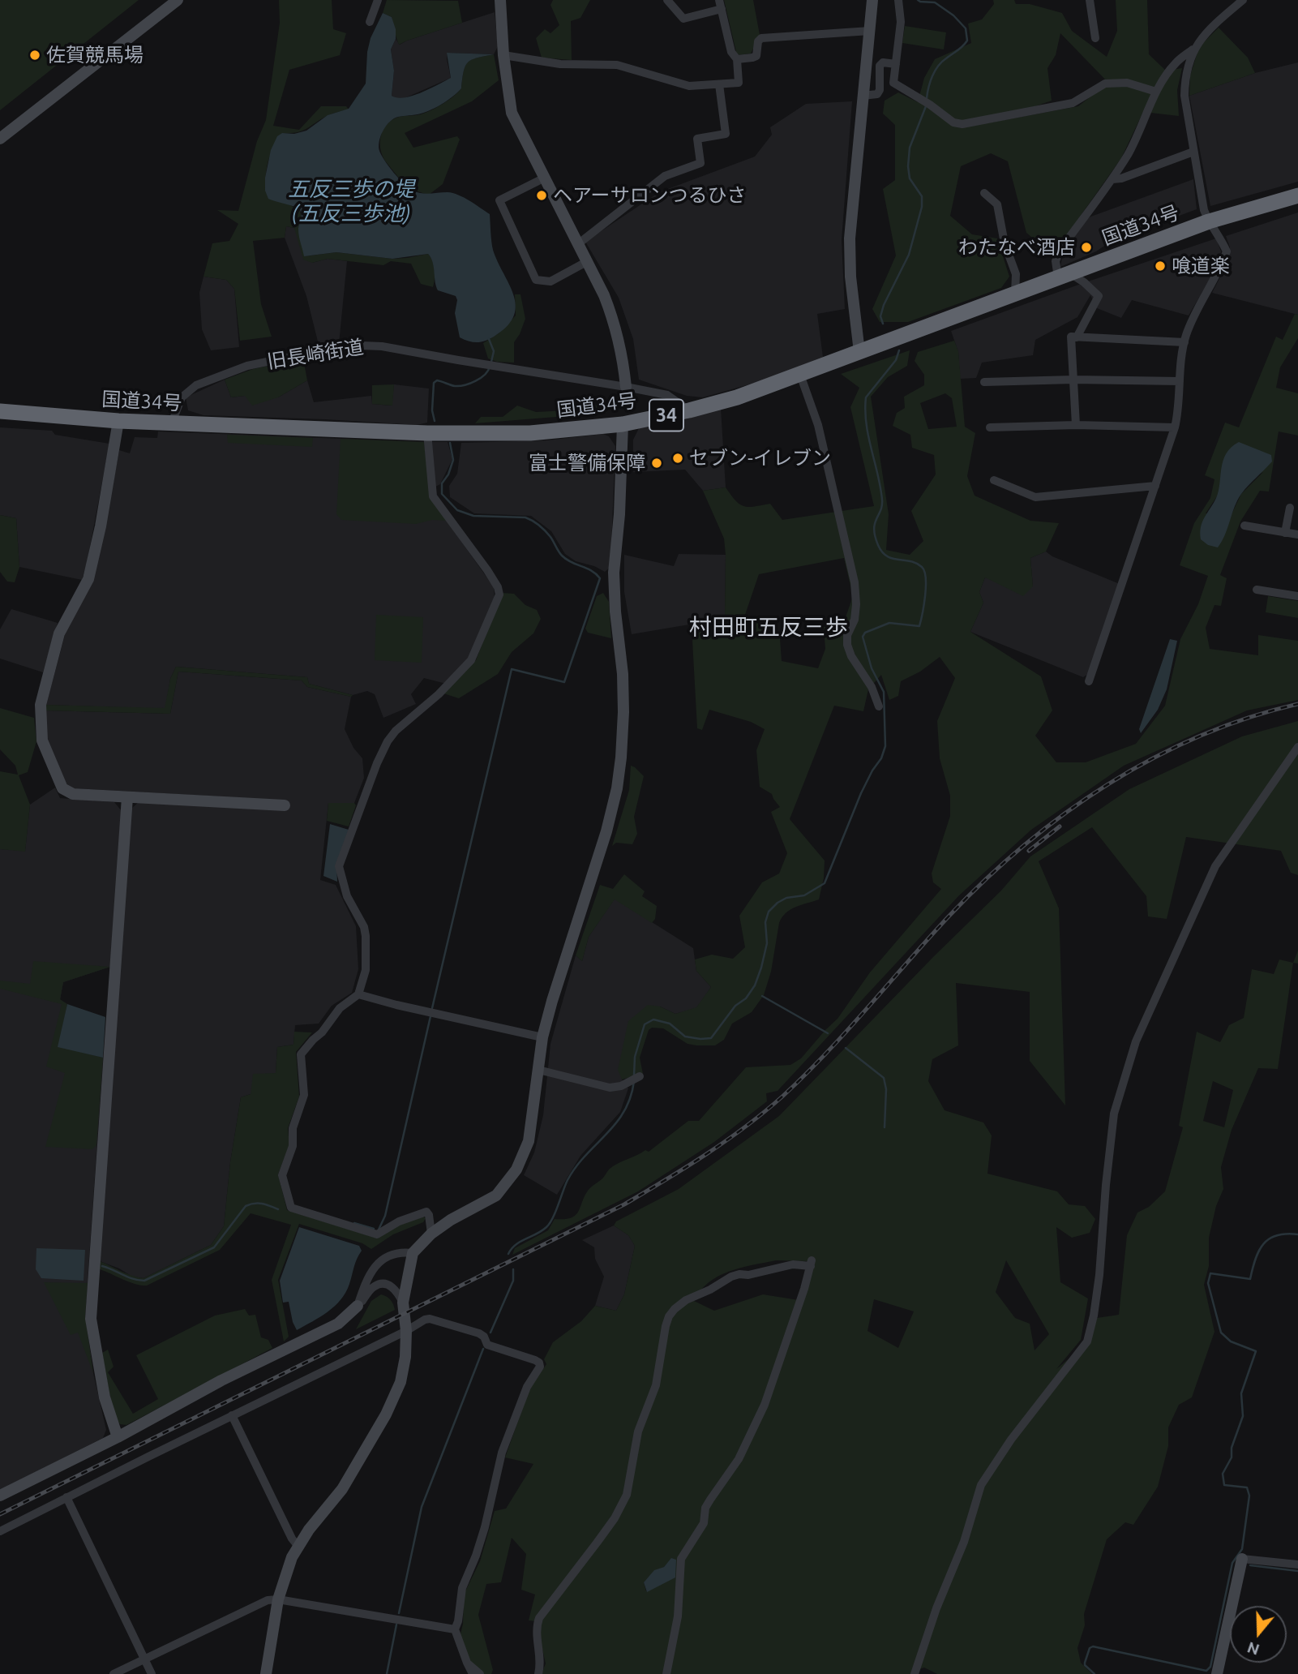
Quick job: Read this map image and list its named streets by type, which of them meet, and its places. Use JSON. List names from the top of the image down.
{
  "streets": {
    "highway": ["国道34号", "34"],
    "street": ["旧長崎街道"]
  },
  "crossings": [
    ["国道34号", "旧長崎街道"]
  ],
  "districts": ["村田町五反三歩"],
  "water": ["五反三歩の堤 (五反三歩池)"],
  "places": [
    "佐賀競馬場",
    "ヘアーサロンつるひさ",
    "わたなべ酒店",
    "喰道楽",
    "セブン-イレブン",
    "富士警備保障"
  ],
  "north": "bottom"
}
